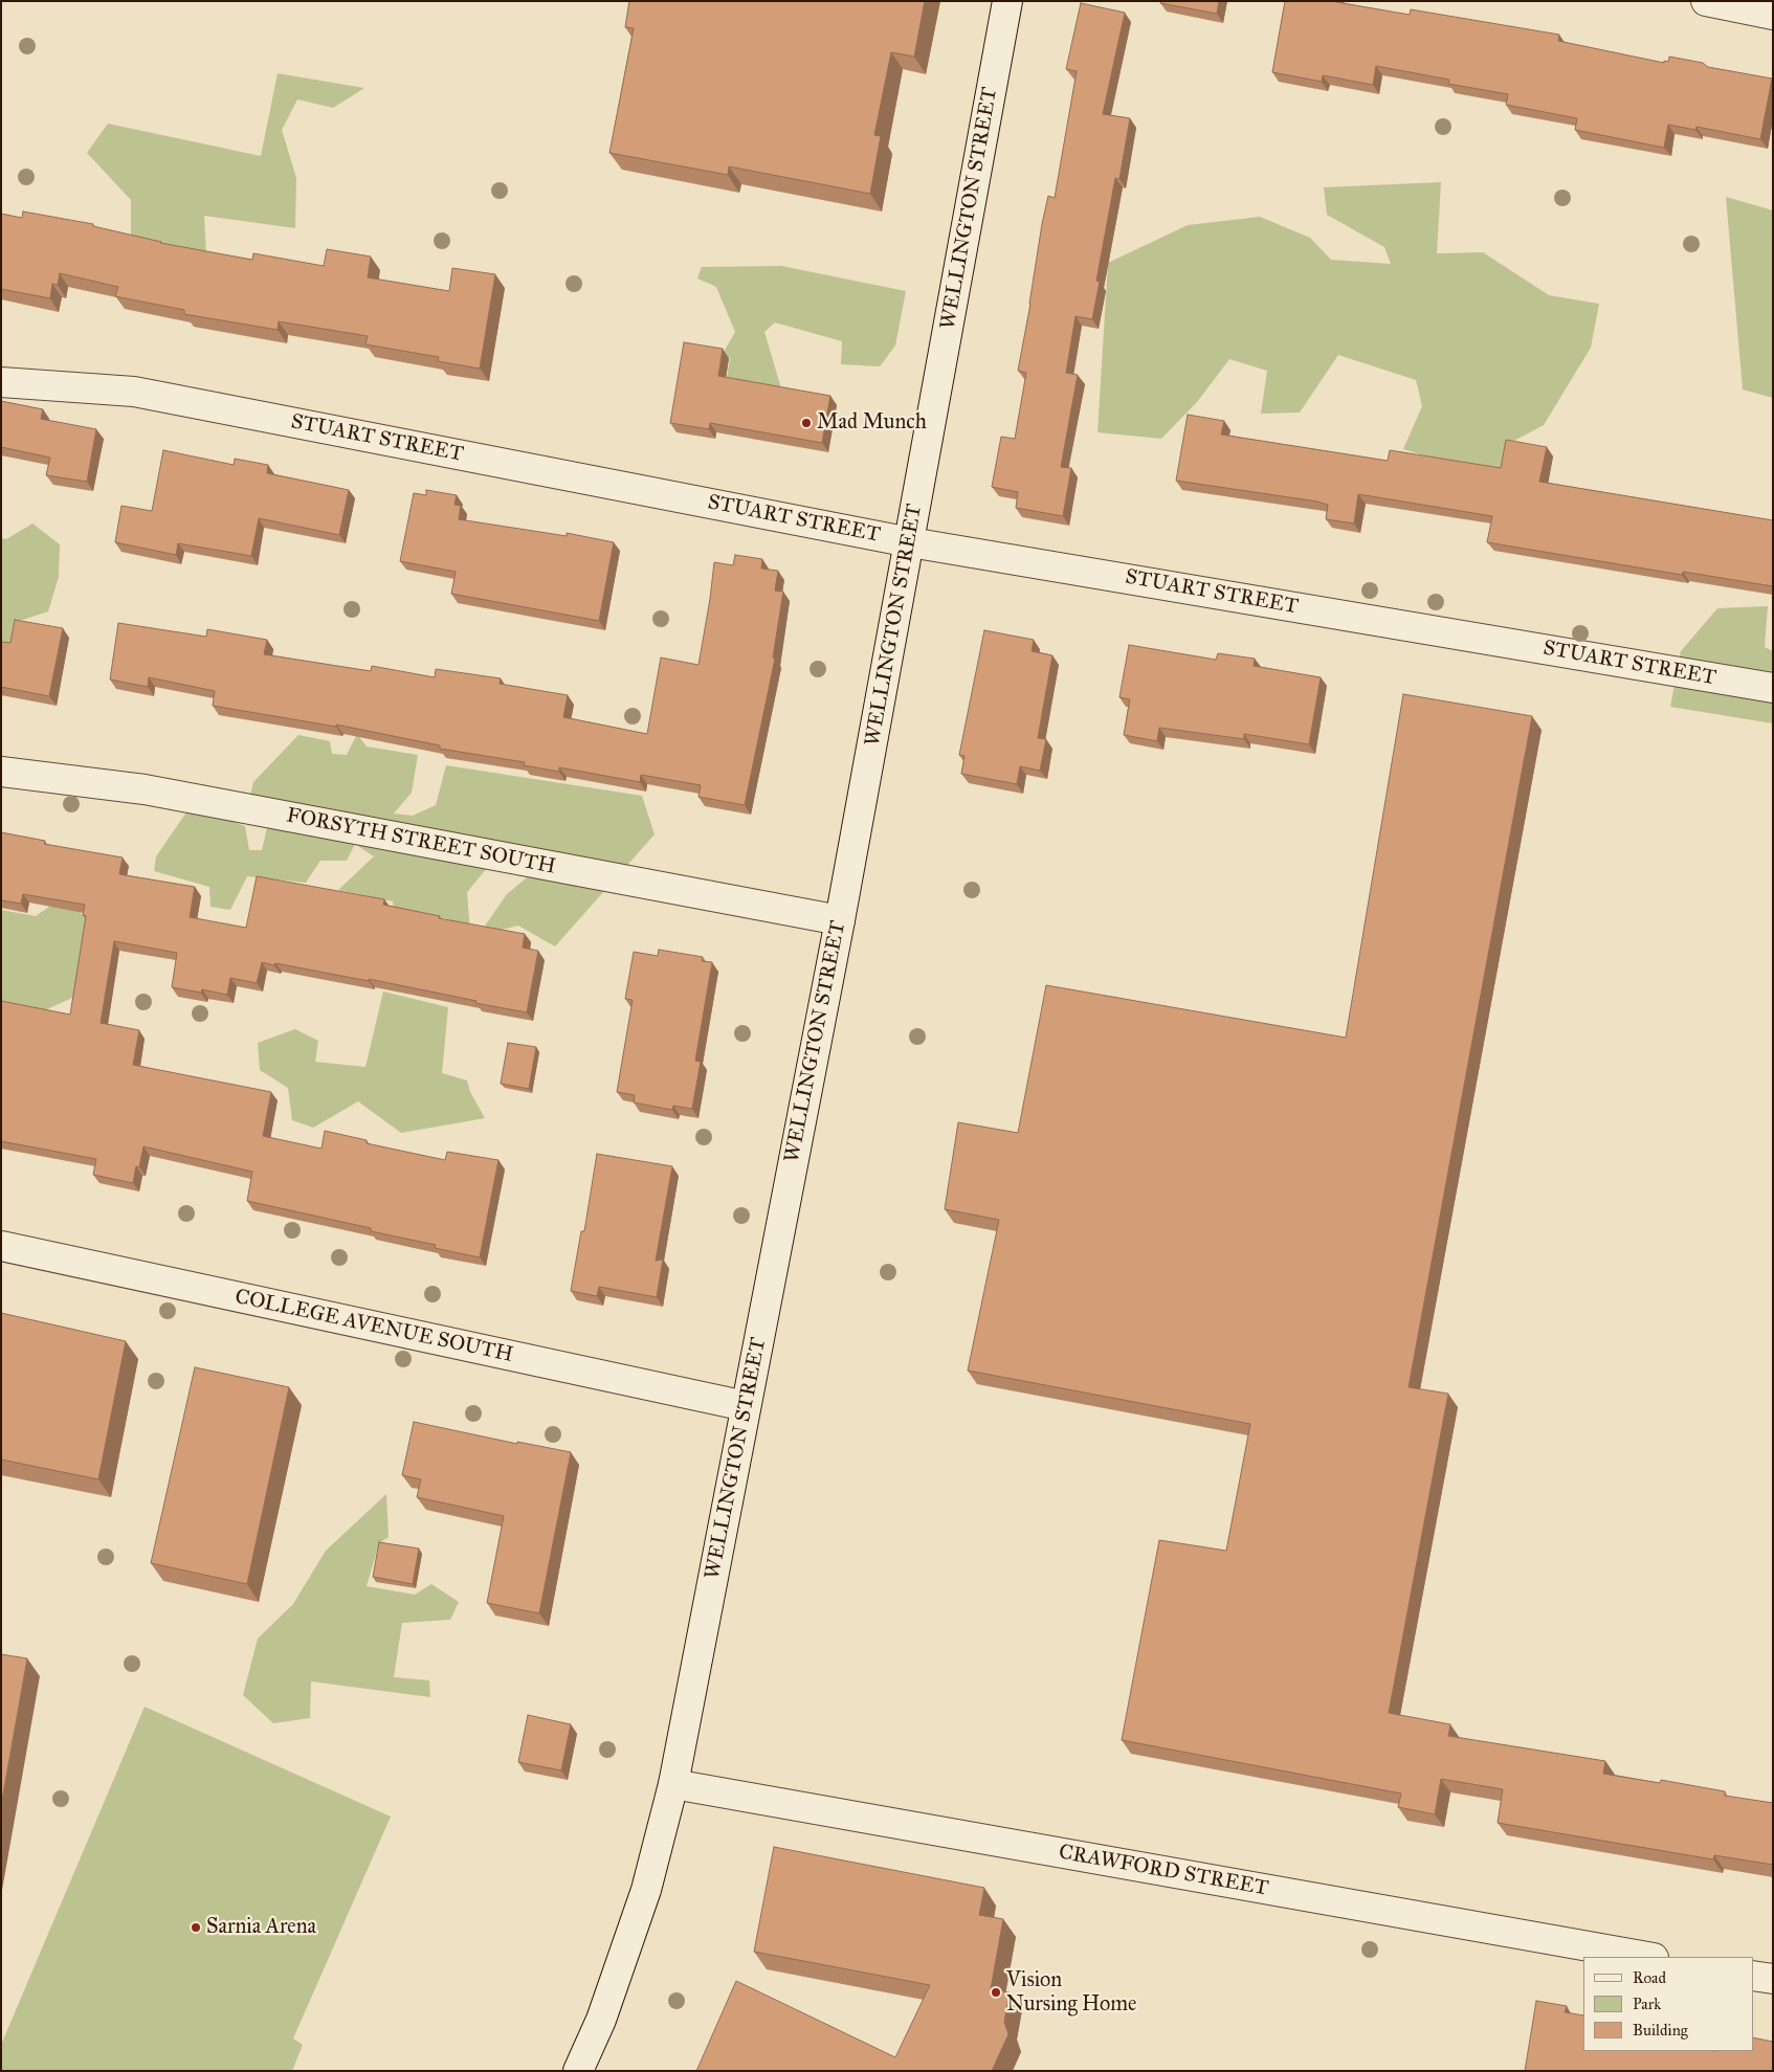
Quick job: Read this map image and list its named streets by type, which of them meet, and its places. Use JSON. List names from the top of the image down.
{
  "streets": {
    "street": [
      "WELLINGTON STREET",
      "STUART STREET",
      "FORSYTH STREET SOUTH",
      "COLLEGE AVENUE SOUTH",
      "CRAWFORD STREET"
    ]
  },
  "crossings": [
    ["WELLINGTON STREET", "STUART STREET"],
    ["WELLINGTON STREET", "FORSYTH STREET SOUTH"],
    ["WELLINGTON STREET", "COLLEGE AVENUE SOUTH"],
    ["WELLINGTON STREET", "CRAWFORD STREET"]
  ],
  "places": ["Mad Munch", "Sarnia Arena", "Vision Nursing Home"],
  "legend": ["Road", "Park", "Building"]
}
